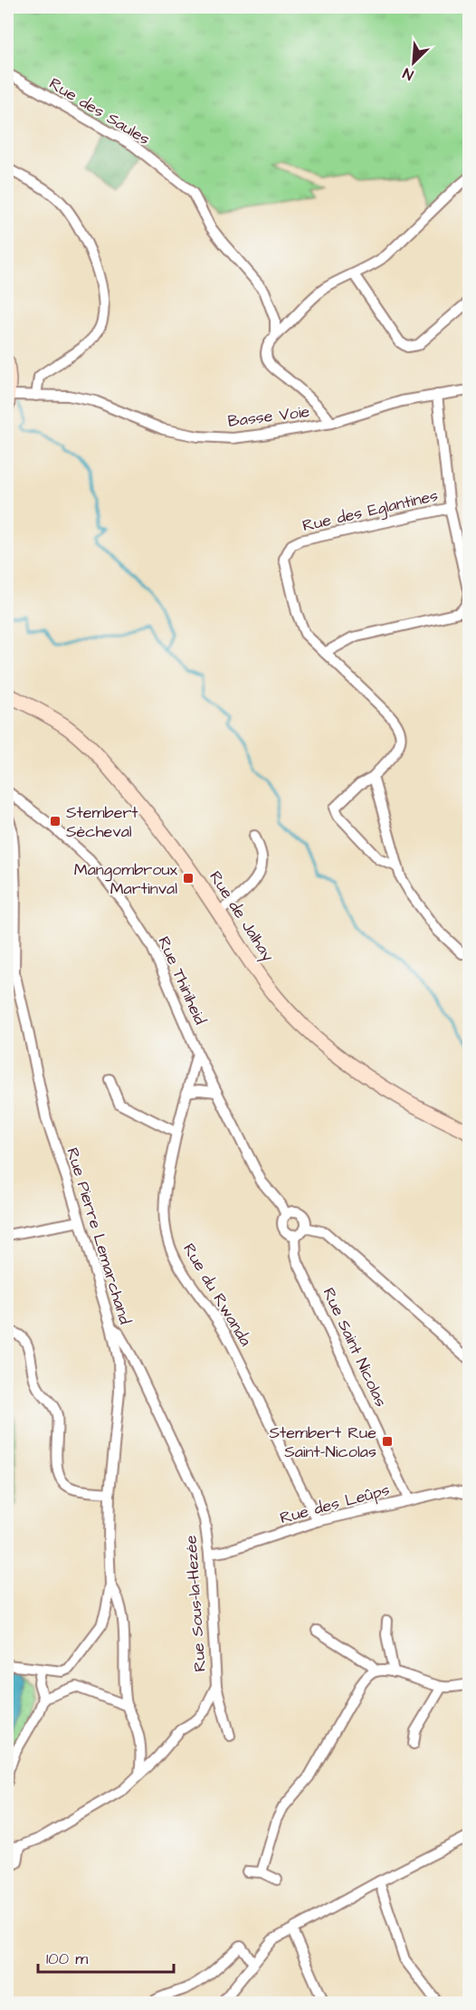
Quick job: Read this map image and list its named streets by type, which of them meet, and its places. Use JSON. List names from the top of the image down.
{
  "streets": {
    "main road": ["Rue de Jalhay"],
    "street": [
      "Rue des Saules",
      "Basse Voie",
      "Rue des Eglantines",
      "Rue Thiniheid",
      "Rue Pierre Lemarchand",
      "Rue du Rwanda",
      "Rue Saint Nicolas",
      "Rue des Leûps",
      "Rue Sous-la-Hezée"
    ]
  },
  "crossings": [
    ["Rue des Saules", "Basse Voie"],
    ["Rue Thiniheid", "Rue du Rwanda"],
    ["Rue Thiniheid", "Rue Saint Nicolas"],
    ["Rue Pierre Lemarchand", "Rue Sous-la-Hezée"],
    ["Rue du Rwanda", "Rue des Leûps"],
    ["Rue Saint Nicolas", "Rue des Leûps"],
    ["Rue des Leûps", "Rue Sous-la-Hezée"]
  ],
  "places": {
    "transit": ["Stembert Sècheval", "Mangombroux Martinval", "Stembert Rue Saint-Nicolas"]
  },
  "scale_bar": "100 m",
  "north": "bottom left"
}
